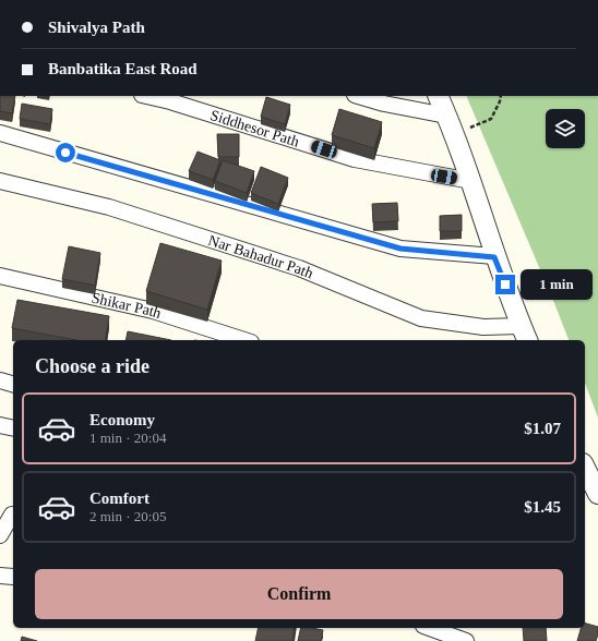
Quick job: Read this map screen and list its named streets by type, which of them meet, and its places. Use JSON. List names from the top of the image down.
{
  "streets": {
    "street": ["Siddhesor Path", "Nar Bahadur Path", "Shikar Path"]
  },
  "page": {
    "banner": ["Shivalya Path", "Banbatika East Road"],
    "bubble": "1 min",
    "heading": "Choose a ride",
    "list": [
      {
        "name": "Economy",
        "note": "1 min · 20:04",
        "value": "$1.07"
      },
      {
        "name": "Comfort",
        "note": "2 min · 20:05",
        "value": "$1.45"
      }
    ],
    "buttons": "Confirm"
  }
}
